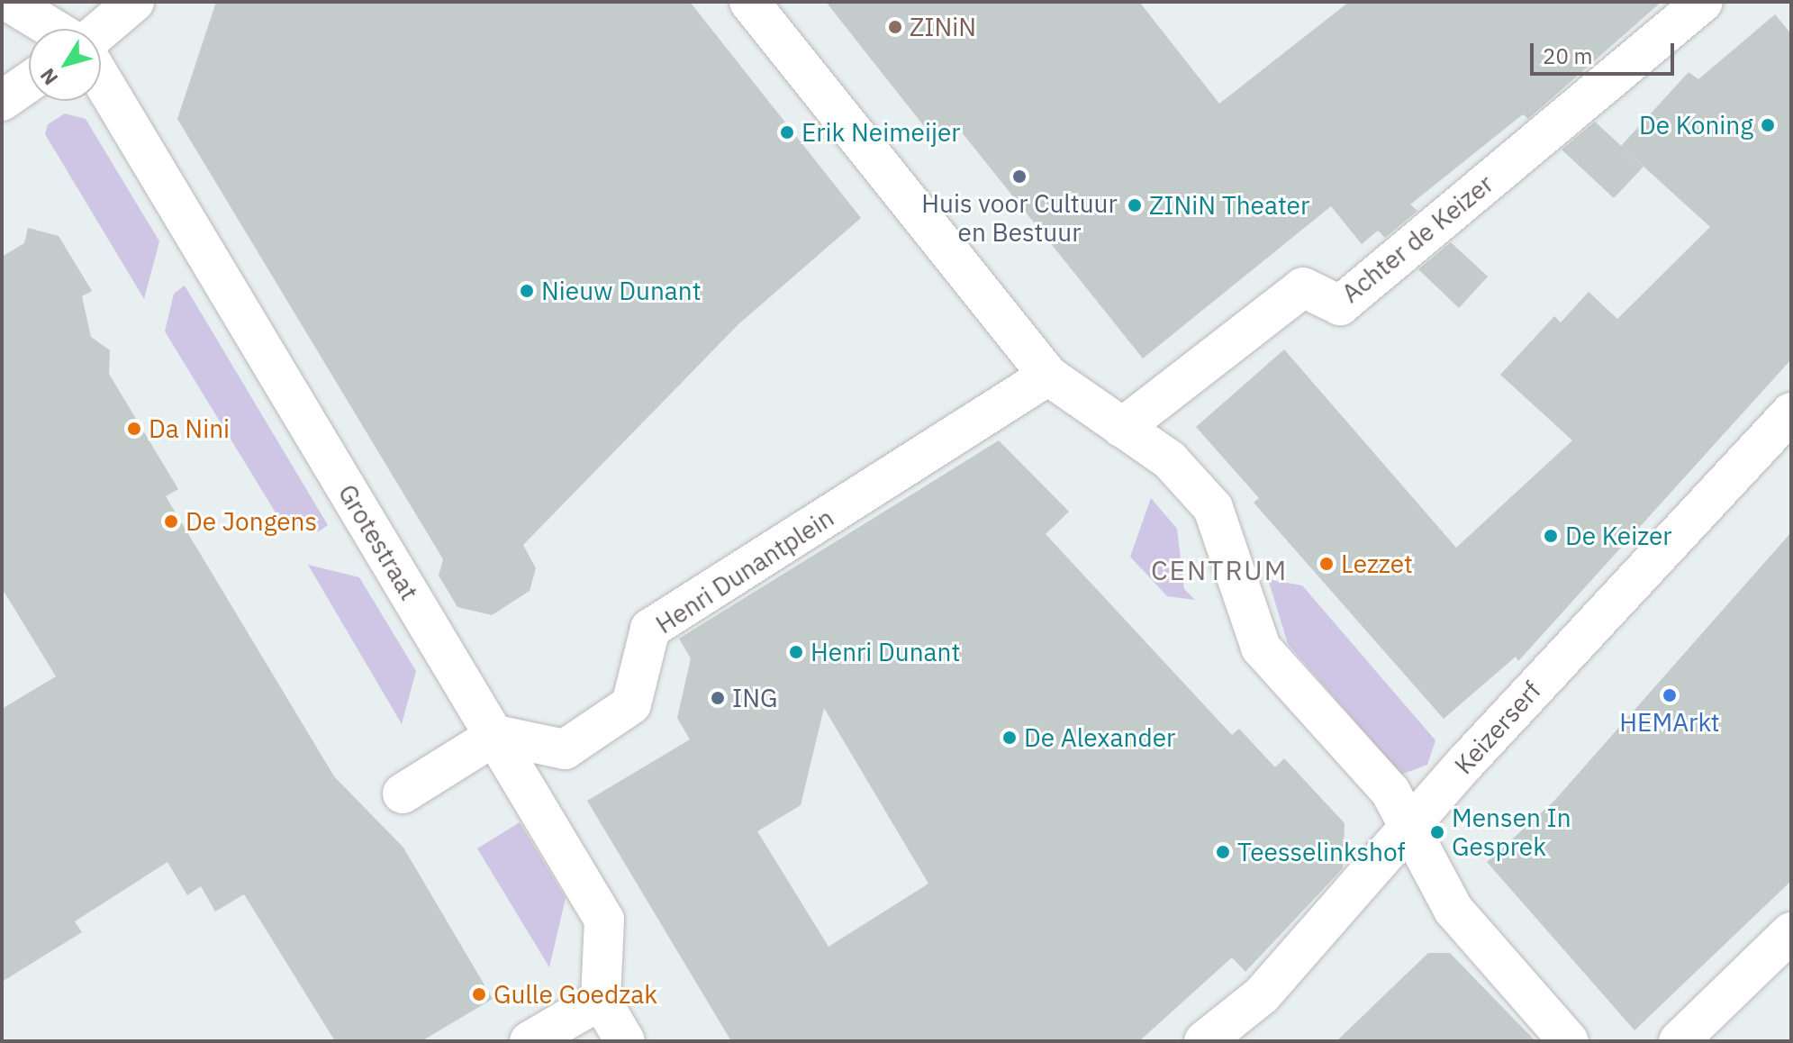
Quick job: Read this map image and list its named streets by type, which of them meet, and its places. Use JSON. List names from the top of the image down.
{
  "streets": {
    "street": [
      "Achter de Keizer",
      "Grotestraat",
      "Henri Dunantplein",
      "Keizerserf"
    ]
  },
  "crossings": [
    ["Grotestraat", "Henri Dunantplein"]
  ],
  "districts": ["CENTRUM"],
  "places": [
    "ZINiN",
    "De Koning",
    "Erik Neimeijer",
    "Huis voor Cultuur en Bestuur",
    "ZINiN Theater",
    "Nieuw Dunant",
    "Da Nini",
    "De Jongens",
    "De Keizer",
    "Lezzet",
    "Henri Dunant",
    "HEMArkt",
    "ING",
    "De Alexander",
    "Mensen In Gesprek",
    "Teesselinkshof",
    "Gulle Goedzak"
  ],
  "scale_bar": "20 m",
  "north": "bottom left"
}
